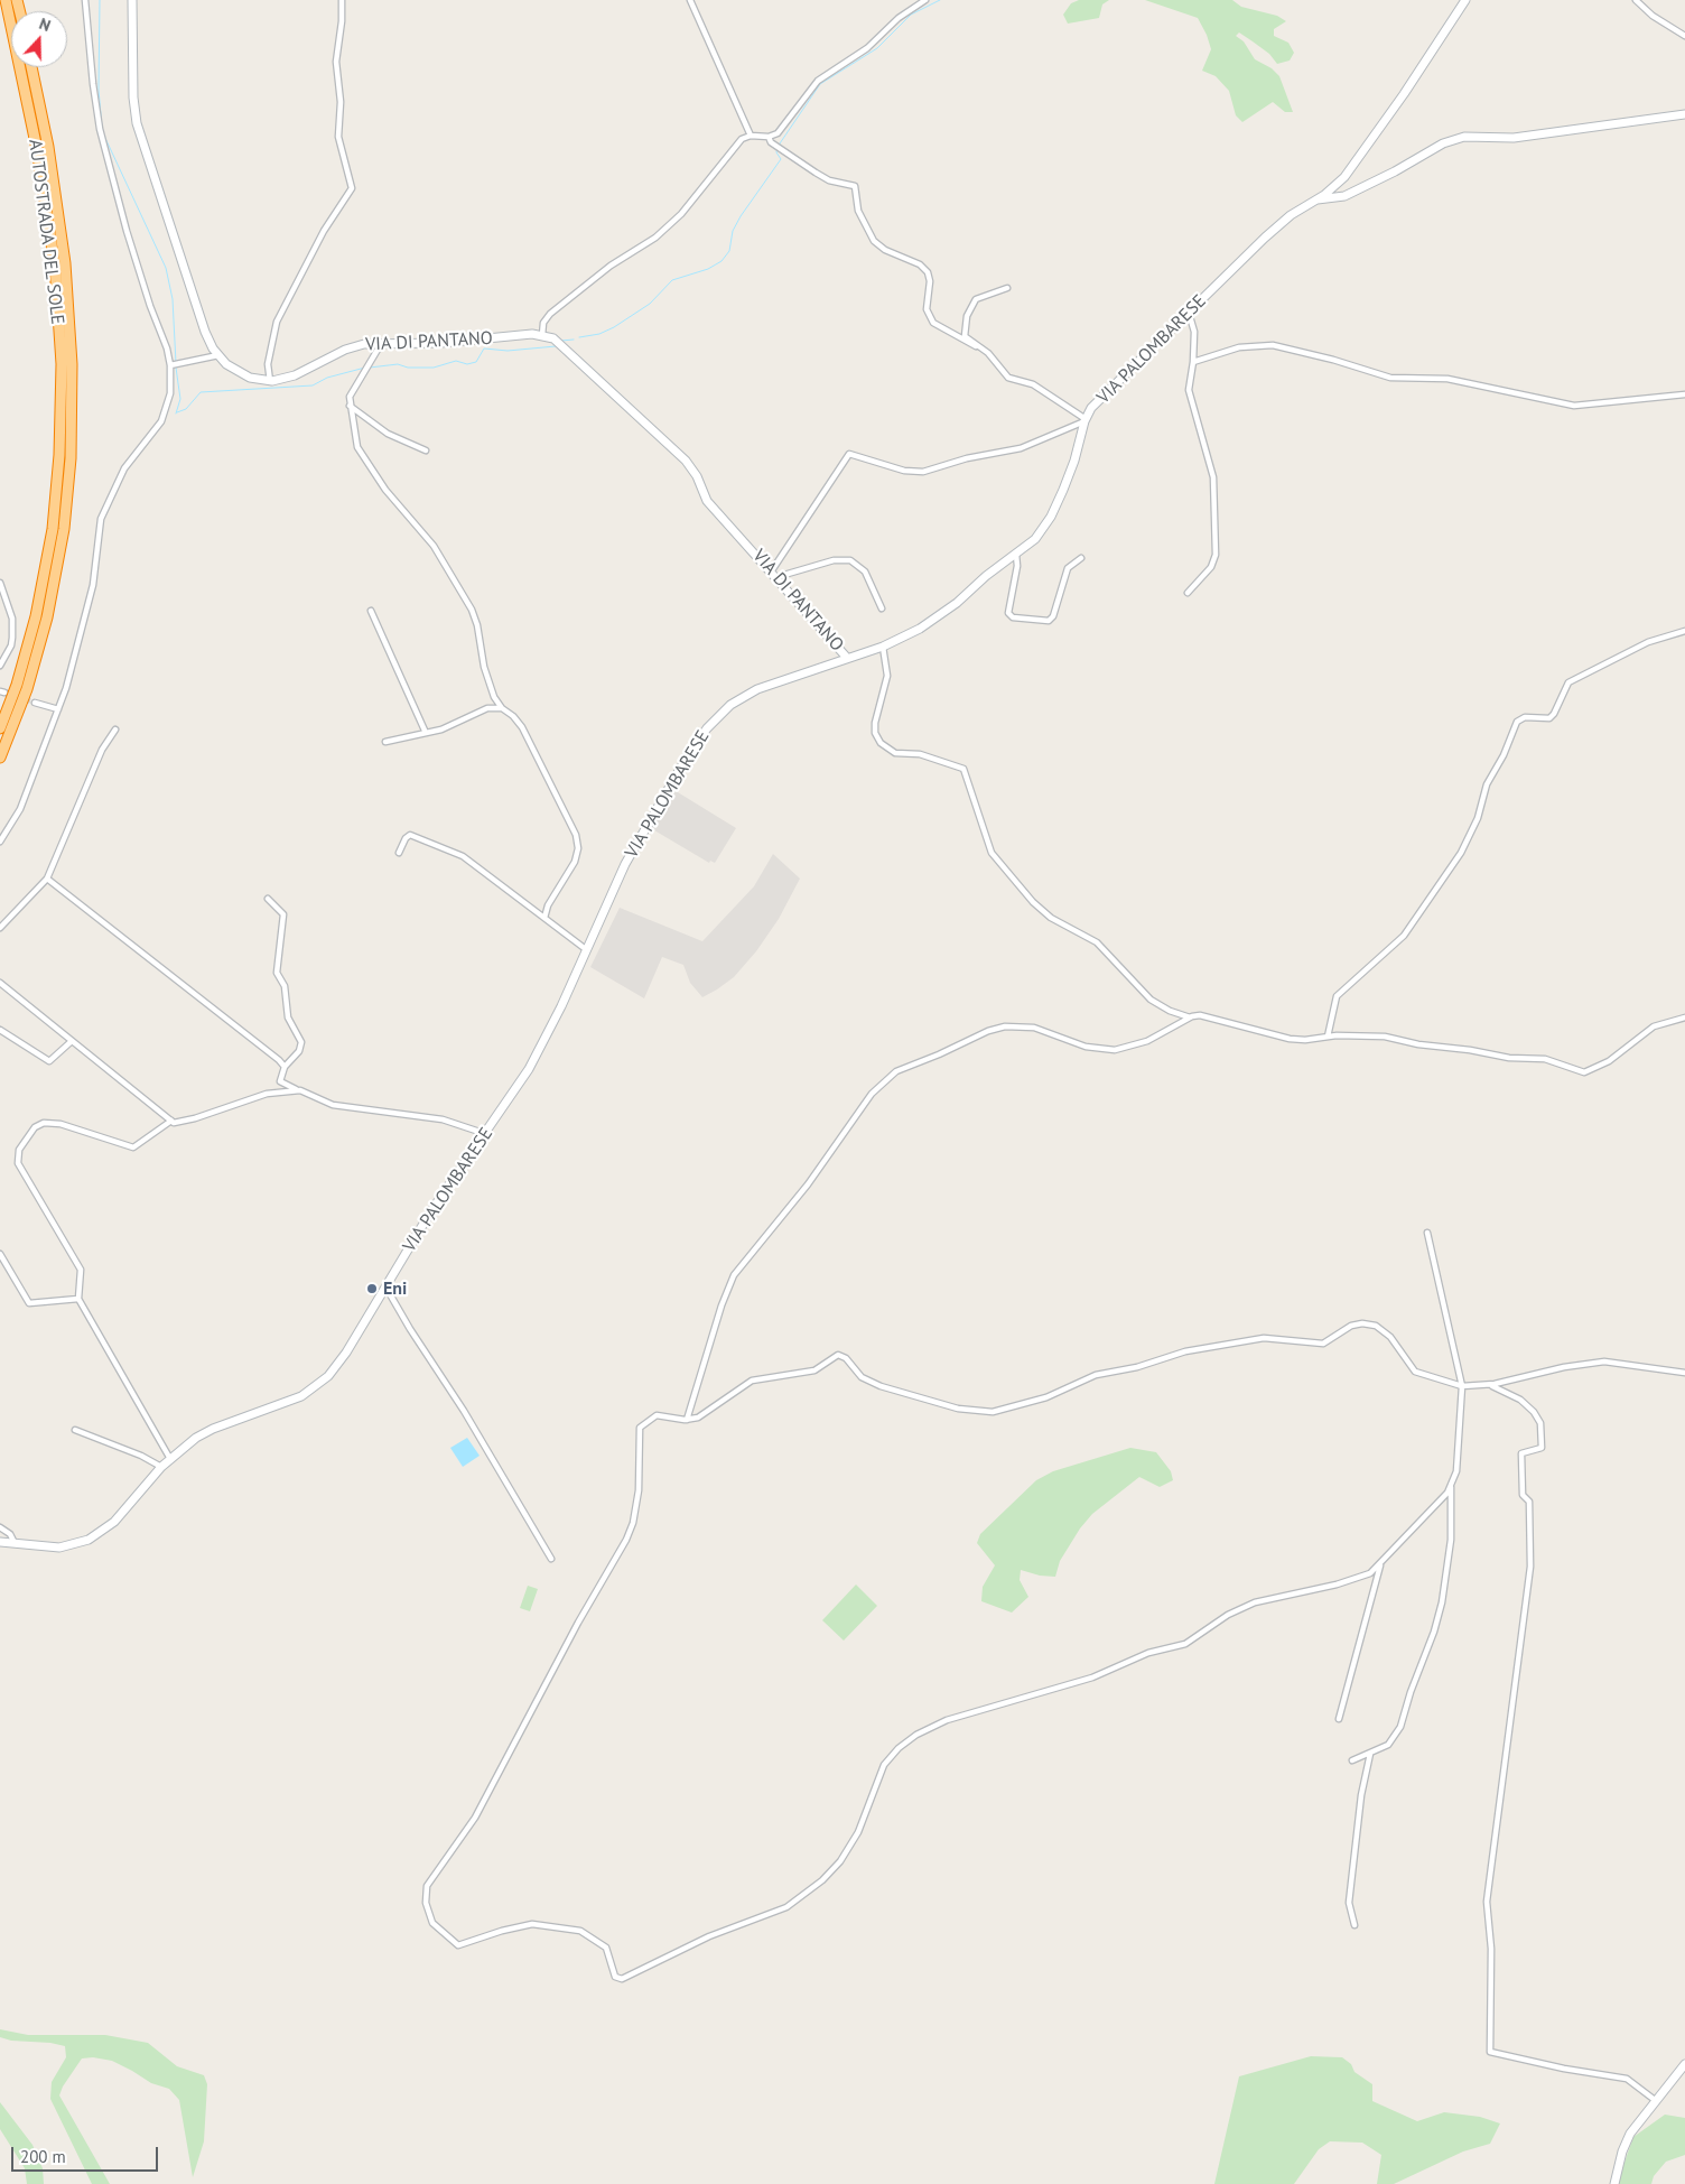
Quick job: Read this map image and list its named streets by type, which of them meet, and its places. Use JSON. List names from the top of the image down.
{
  "streets": {
    "highway": ["AUTOSTRADA DEL SOLE"],
    "main road": ["VIA DI PANTANO", "VIA PALOMBARESE"]
  },
  "crossings": [
    ["VIA DI PANTANO", "VIA PALOMBARESE"]
  ],
  "places": ["Eni"],
  "scale_bar": "200 m",
  "north": "top"
}
